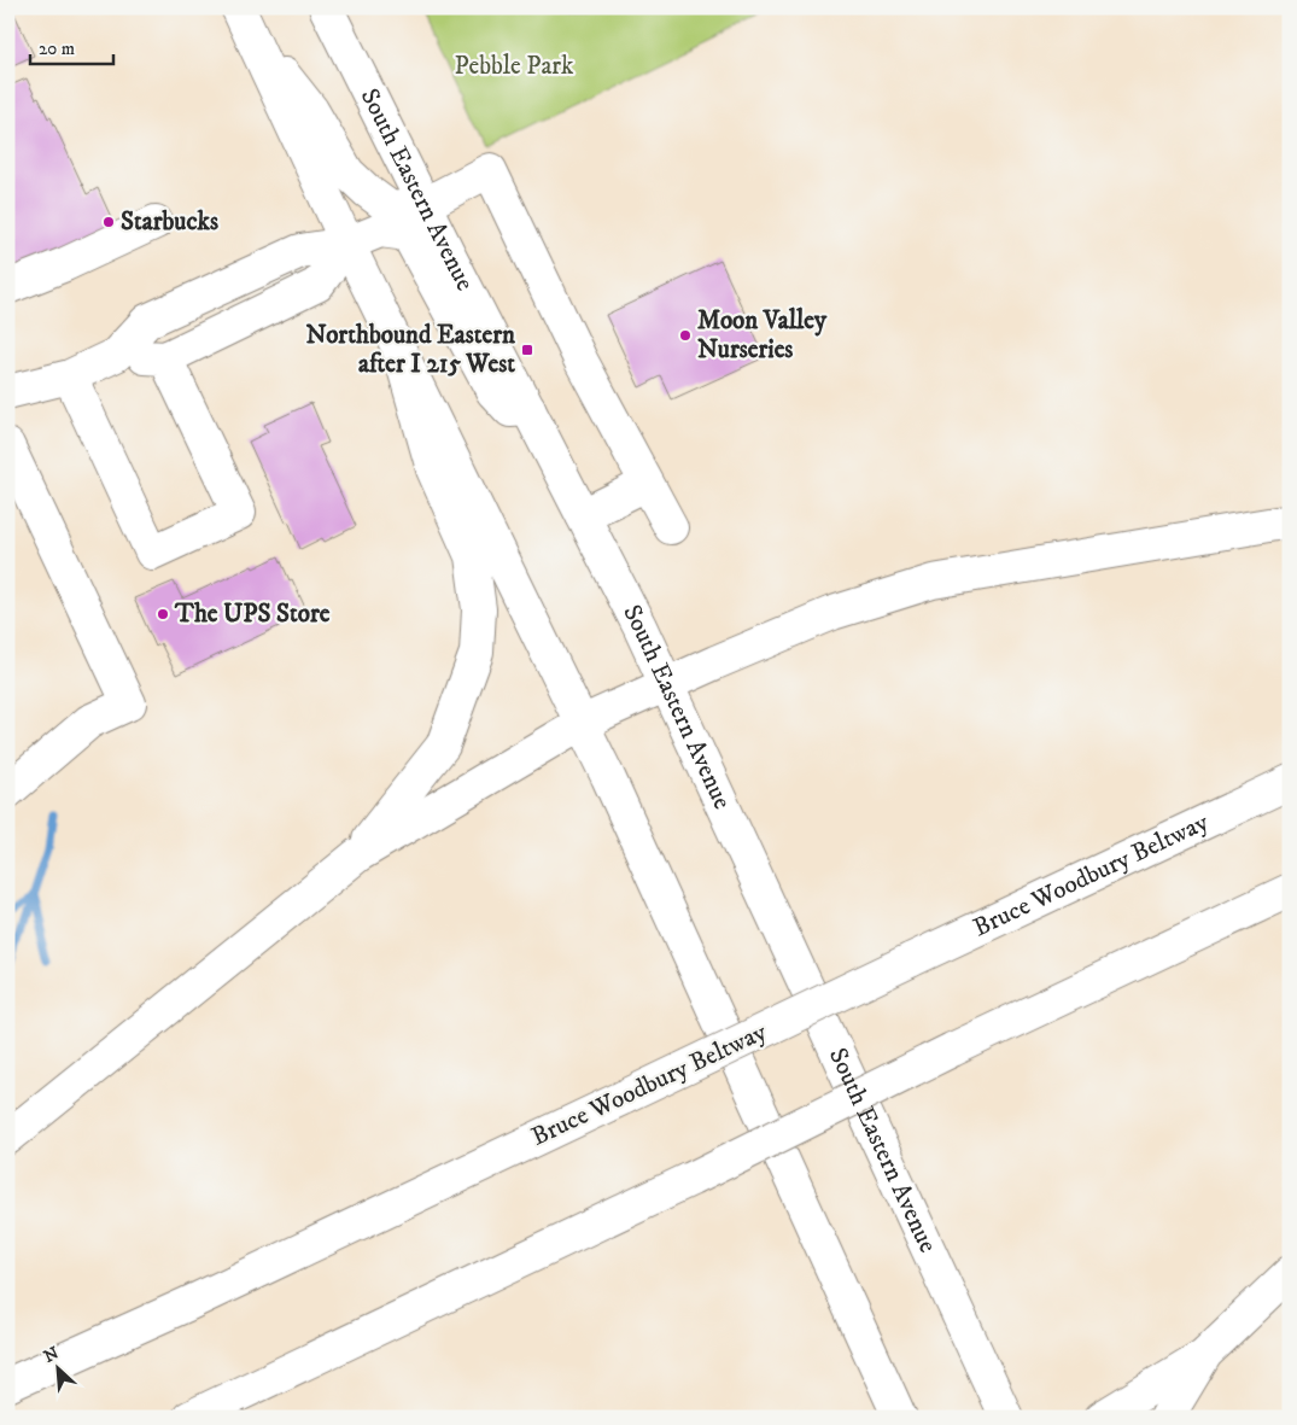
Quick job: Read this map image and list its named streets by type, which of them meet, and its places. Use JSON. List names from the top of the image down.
{
  "streets": {
    "main road": ["South Eastern Avenue", "Bruce Woodbury Beltway"]
  },
  "parks": ["Pebble Park"],
  "places": {
    "other": ["Starbucks", "Moon Valley Nurseries", "The UPS Store"],
    "transit": ["Northbound Eastern after I 215 West"]
  },
  "scale_bar": "20 m",
  "north": "top left"
}
